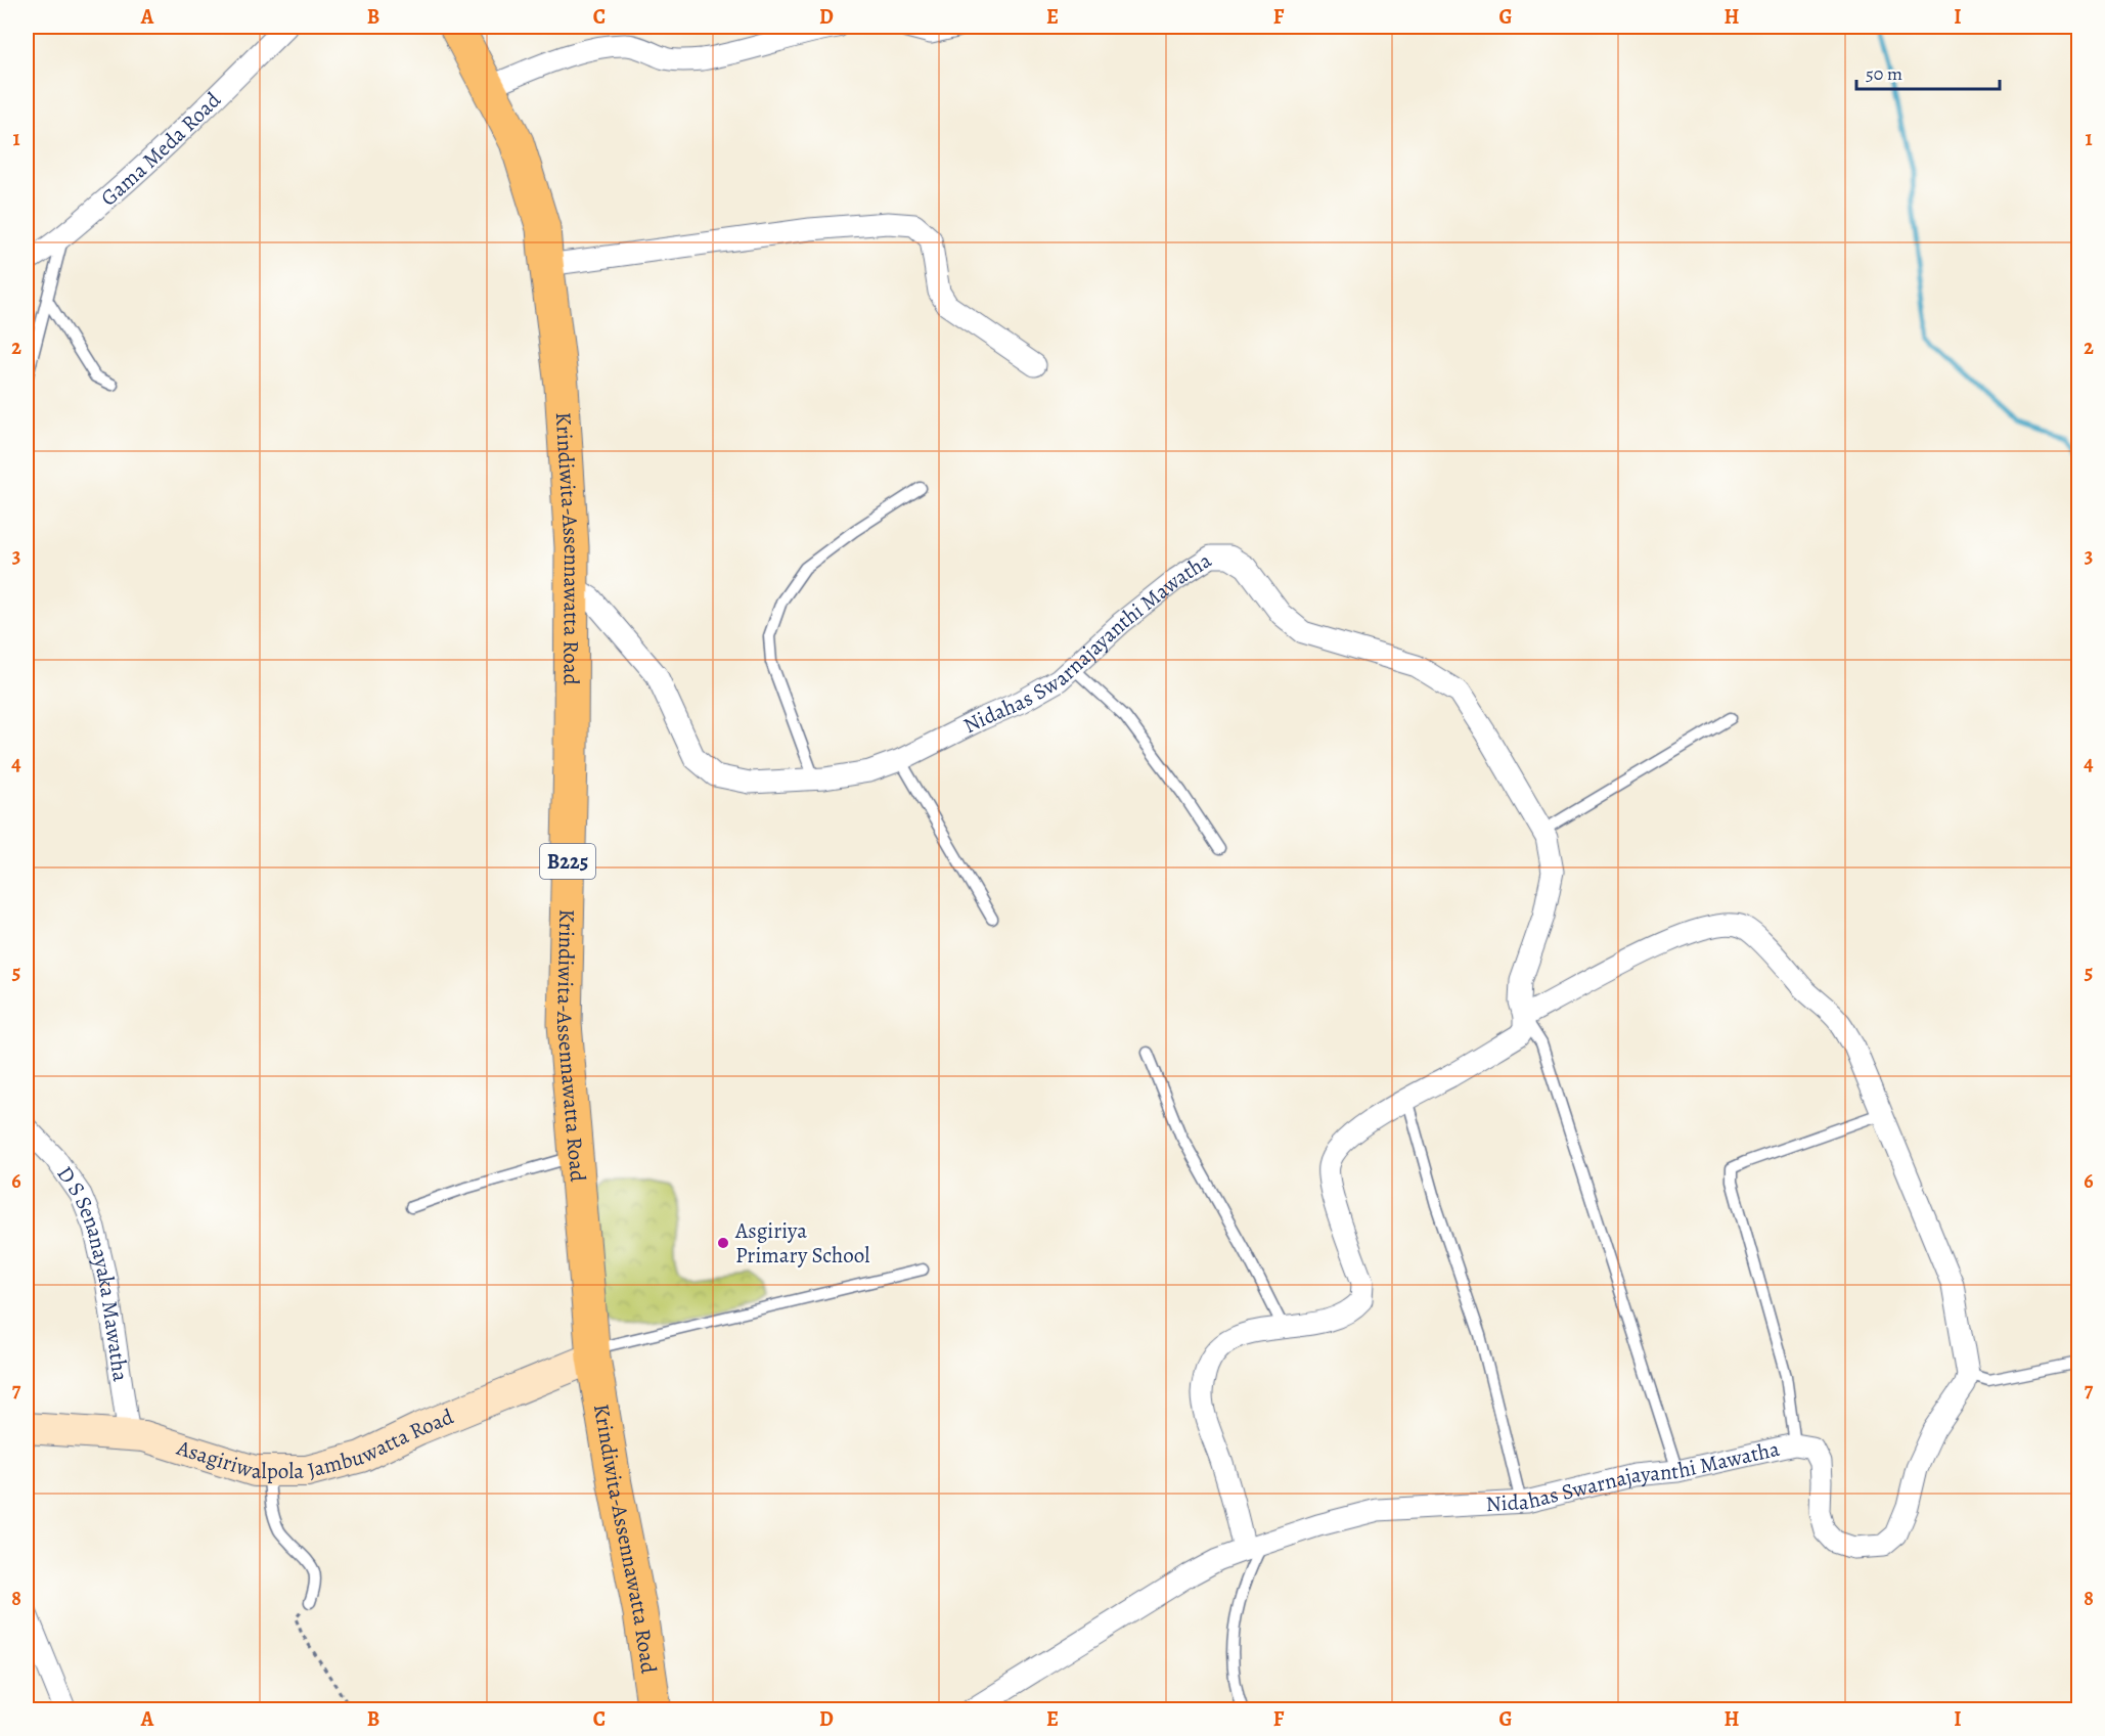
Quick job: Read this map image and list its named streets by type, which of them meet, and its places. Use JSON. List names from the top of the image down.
{
  "streets": {
    "main road": ["Krindiwita-Assennawatta Road", "B225"],
    "street": [
      "Gama Meda Road",
      "Nidahas Swarnajayanthi Mawatha",
      "D S Senanayaka Mawatha",
      "Asagiriwalpola Jambuwatta Road"
    ]
  },
  "crossings": [
    ["Krindiwita-Assennawatta Road", "Nidahas Swarnajayanthi Mawatha"],
    ["Krindiwita-Assennawatta Road", "Asagiriwalpola Jambuwatta Road"],
    ["D S Senanayaka Mawatha", "Asagiriwalpola Jambuwatta Road"]
  ],
  "places": ["Asgiriya Primary School"],
  "scale_bar": "50 m",
  "grid": {
    "columns": [
      "A",
      "B",
      "C",
      "D",
      "E",
      "F",
      "G",
      "H",
      "I"
    ],
    "rows": [
      "1",
      "2",
      "3",
      "4",
      "5",
      "6",
      "7",
      "8"
    ]
  }
}
